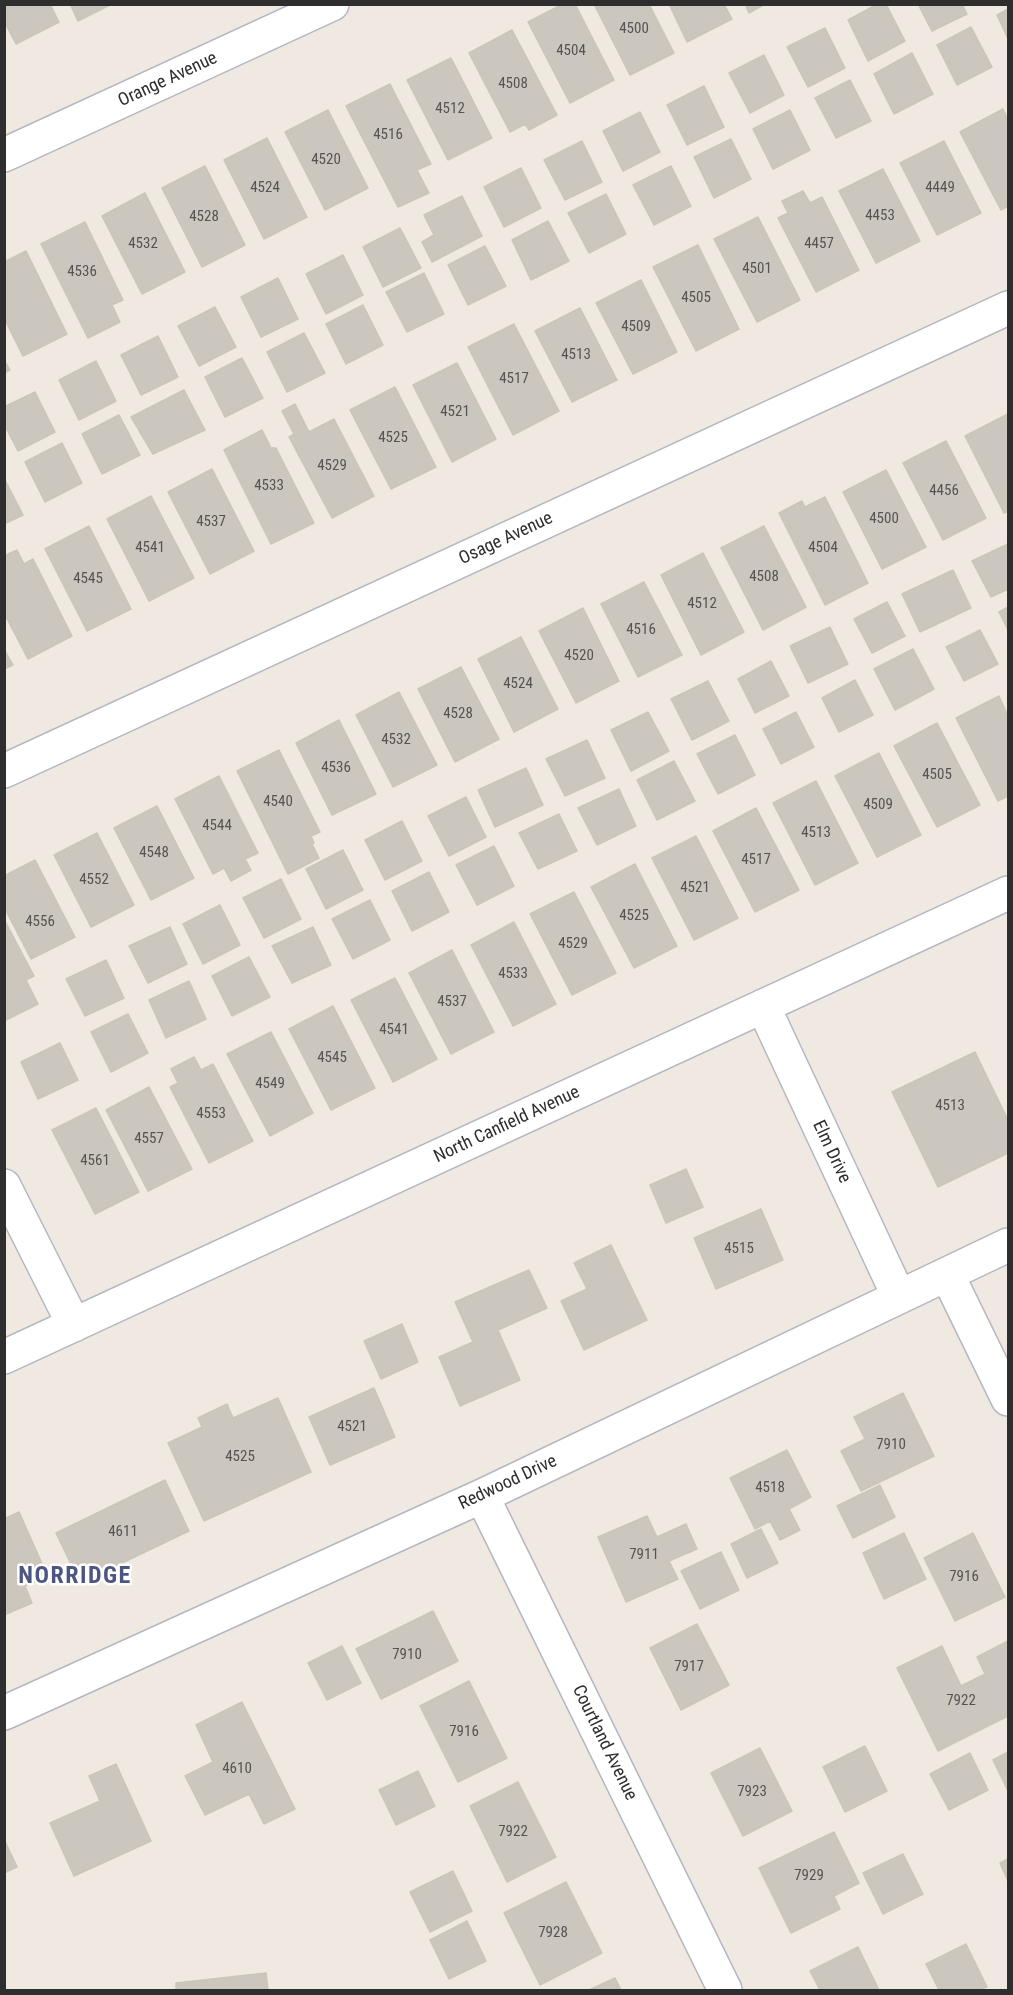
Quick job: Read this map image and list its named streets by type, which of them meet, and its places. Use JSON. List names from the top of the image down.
{
  "streets": {
    "street": [
      "Orange Avenue",
      "Osage Avenue",
      "North Canfield Avenue",
      "Elm Drive",
      "Redwood Drive",
      "Courtland Avenue"
    ]
  },
  "crossings": [
    ["North Canfield Avenue", "Elm Drive"],
    ["Elm Drive", "Redwood Drive"],
    ["Redwood Drive", "Courtland Avenue"]
  ],
  "districts": ["NORRIDGE"],
  "house_numbers": [
    "4500",
    "4504",
    "4508",
    "4512",
    "4516",
    "4520",
    "4524",
    "4449",
    "4453",
    "4528",
    "4532",
    "4457",
    "4501",
    "4536",
    "4505",
    "4509",
    "4513",
    "4517",
    "4521",
    "4525",
    "4529",
    "4533",
    "4456",
    "4500",
    "4537",
    "4541",
    "4504",
    "4508",
    "4545",
    "4512",
    "4516",
    "4520",
    "4524",
    "4528",
    "4532",
    "4536",
    "4505",
    "4540",
    "4509",
    "4544",
    "4513",
    "4548",
    "4517",
    "4552",
    "4521",
    "4525",
    "4556",
    "4529",
    "4533",
    "4537",
    "4541",
    "4545",
    "4549",
    "4513",
    "4553",
    "4557",
    "4561",
    "4515",
    "4521",
    "7910",
    "4525",
    "4518",
    "4611",
    "7911",
    "7916",
    "7910",
    "7917",
    "7922",
    "7916",
    "4610",
    "7923",
    "7922",
    "7929",
    "7928"
  ]
}
